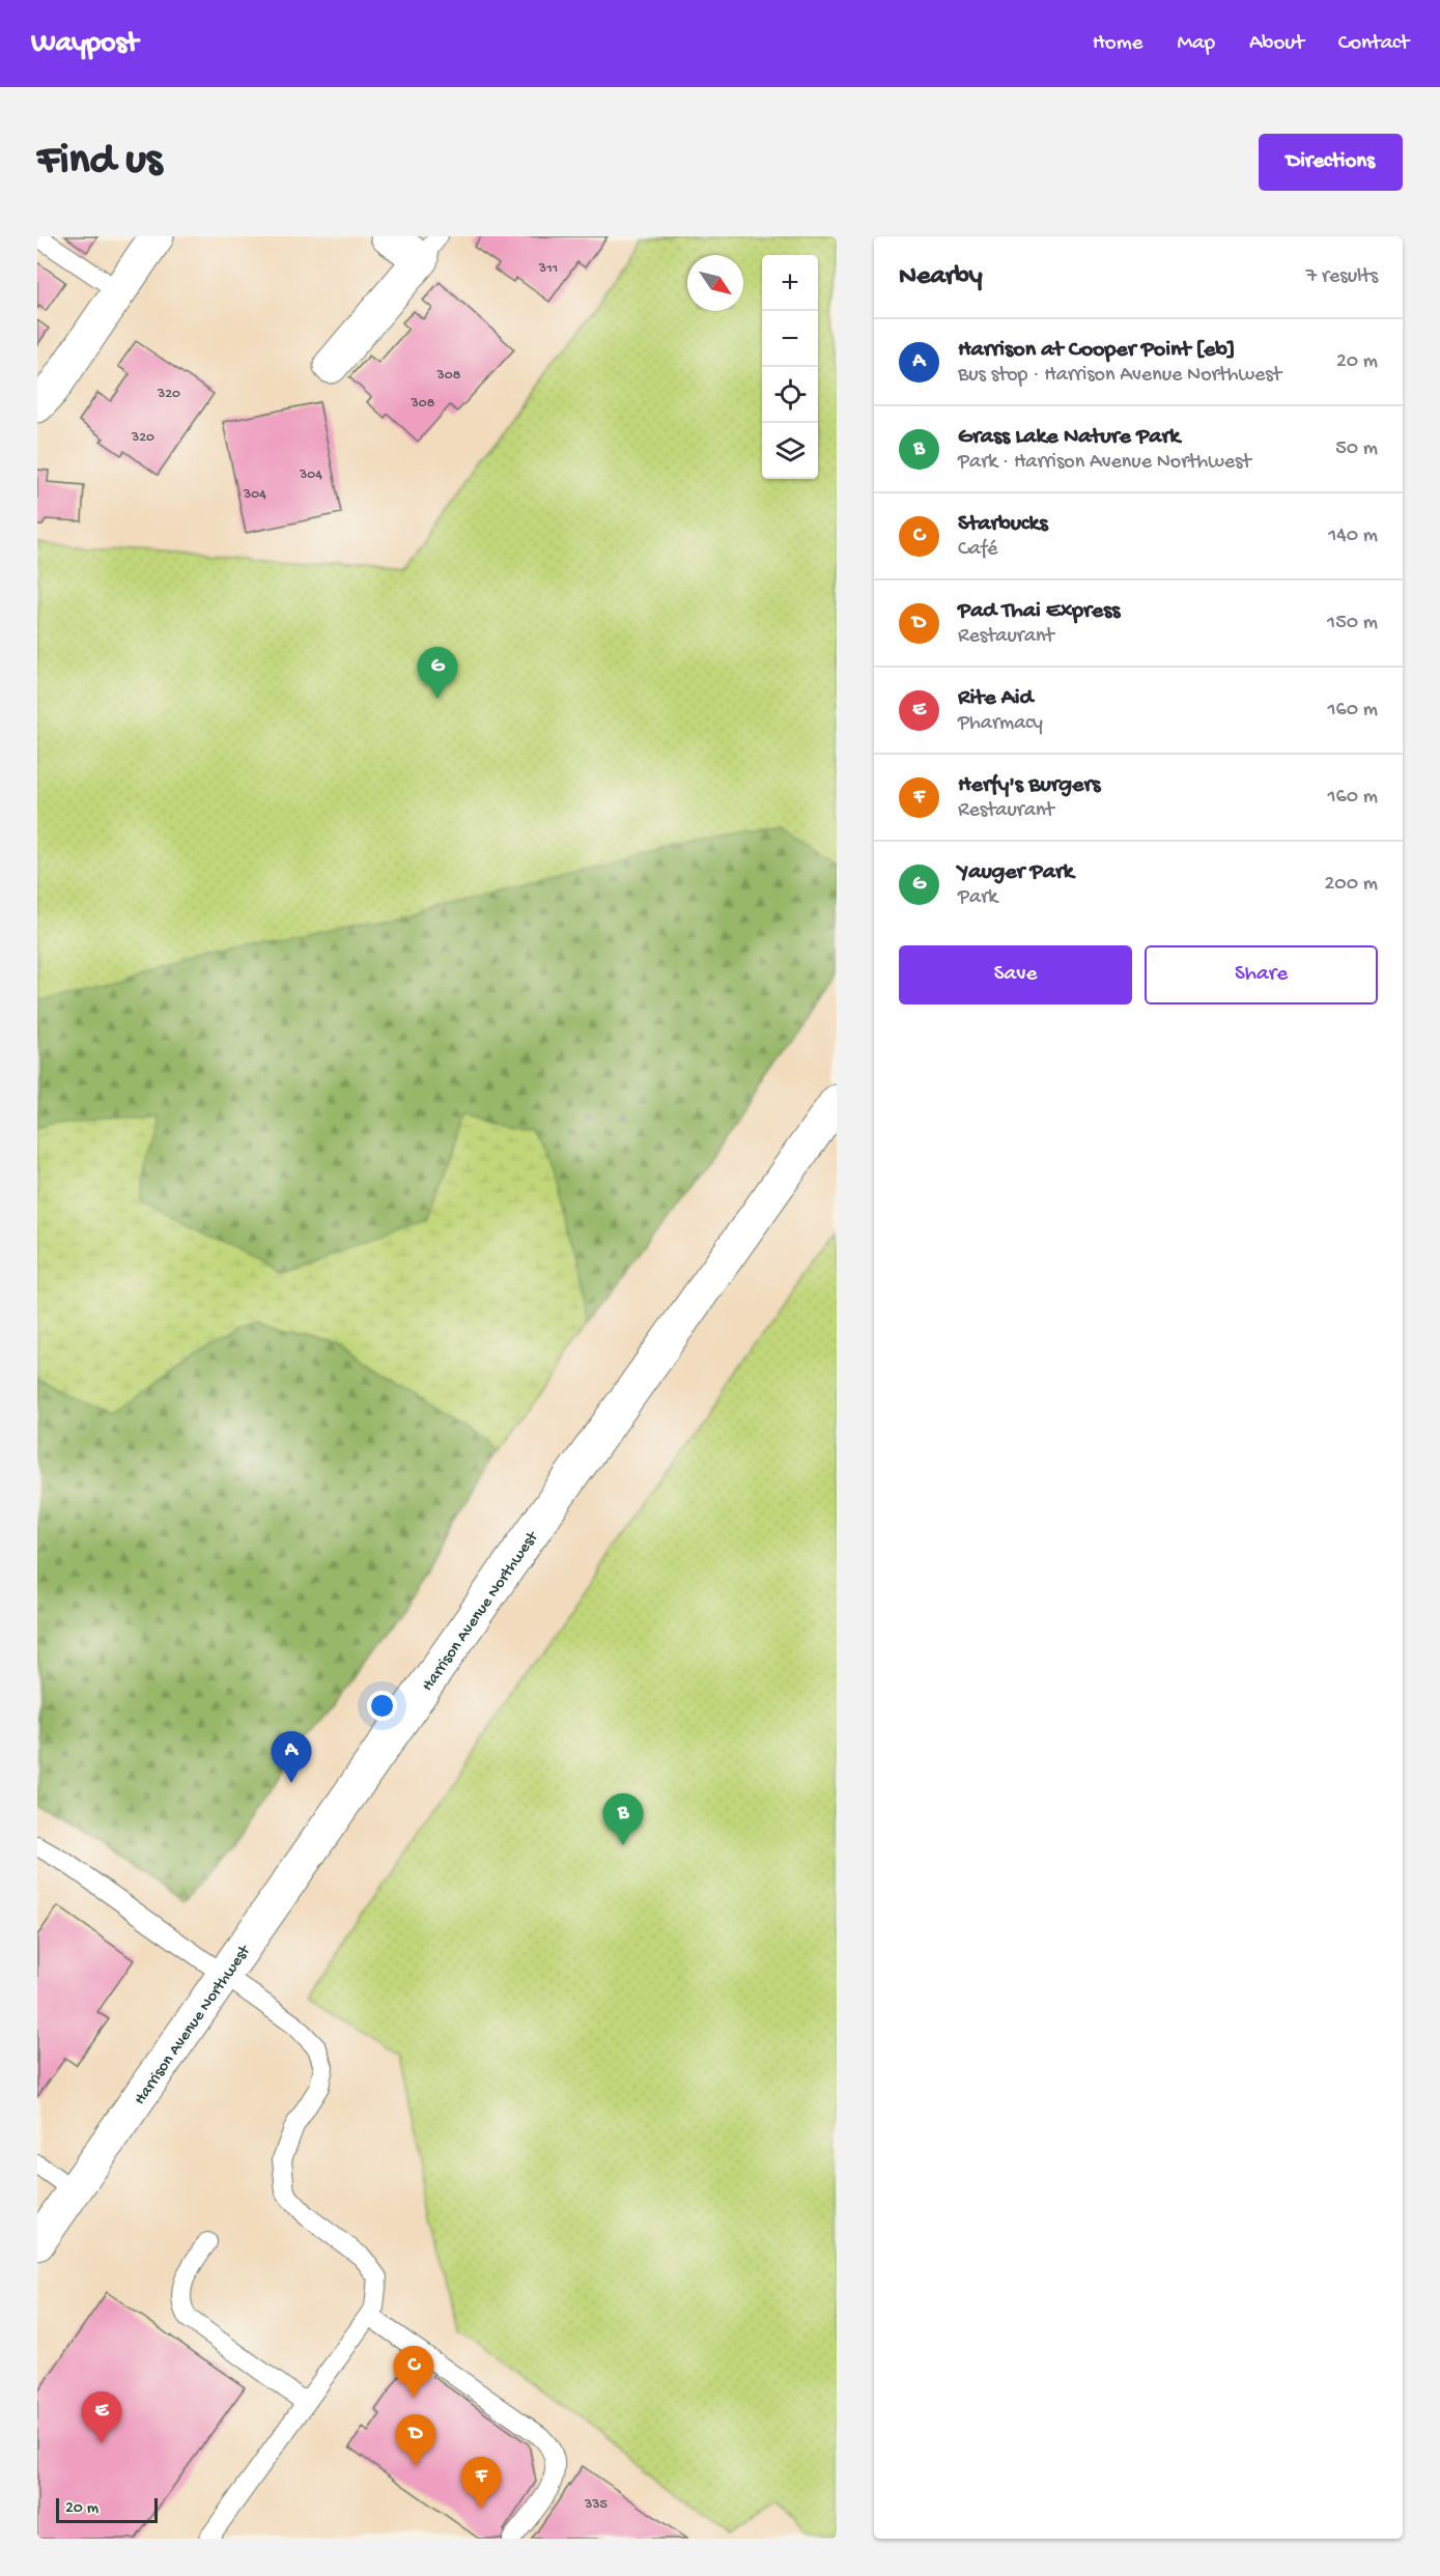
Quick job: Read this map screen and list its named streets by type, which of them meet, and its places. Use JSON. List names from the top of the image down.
{
  "streets": {
    "main road": ["Harrison Avenue Northwest"]
  },
  "house_numbers": [
    "311",
    "308",
    "320",
    "308",
    "320",
    "304",
    "304",
    "335"
  ],
  "scale_bar": "20 m",
  "north": "bottom right",
  "page": {
    "header": "Waypost",
    "nav": [
      "Home",
      "Map",
      "About",
      "Contact"
    ],
    "buttons": [
      "Directions",
      ["Save", "Share"]
    ],
    "title": "Find us",
    "heading": ["Nearby", "7 results"],
    "map_buttons": ["+", "−"],
    "list": [
      {
        "mark": "A",
        "name": "Harrison at Cooper Point [eb]",
        "note": "Bus stop · Harrison Avenue Northwest",
        "value": "20 m"
      },
      {
        "mark": "B",
        "name": "Grass Lake Nature Park",
        "note": "Park · Harrison Avenue Northwest",
        "value": "50 m"
      },
      {
        "mark": "C",
        "name": "Starbucks",
        "note": "Café",
        "value": "140 m"
      },
      {
        "mark": "D",
        "name": "Pad Thai Express",
        "note": "Restaurant",
        "value": "150 m"
      },
      {
        "mark": "E",
        "name": "Rite Aid",
        "note": "Pharmacy",
        "value": "160 m"
      },
      {
        "mark": "F",
        "name": "Herfy's Burgers",
        "note": "Restaurant",
        "value": "160 m"
      },
      {
        "mark": "G",
        "name": "Yauger Park",
        "note": "Park",
        "value": "200 m"
      }
    ],
    "pins": [
      "G",
      "A",
      "B",
      "C",
      "E",
      "D",
      "F"
    ],
    "scale": "20 m"
  }
}
